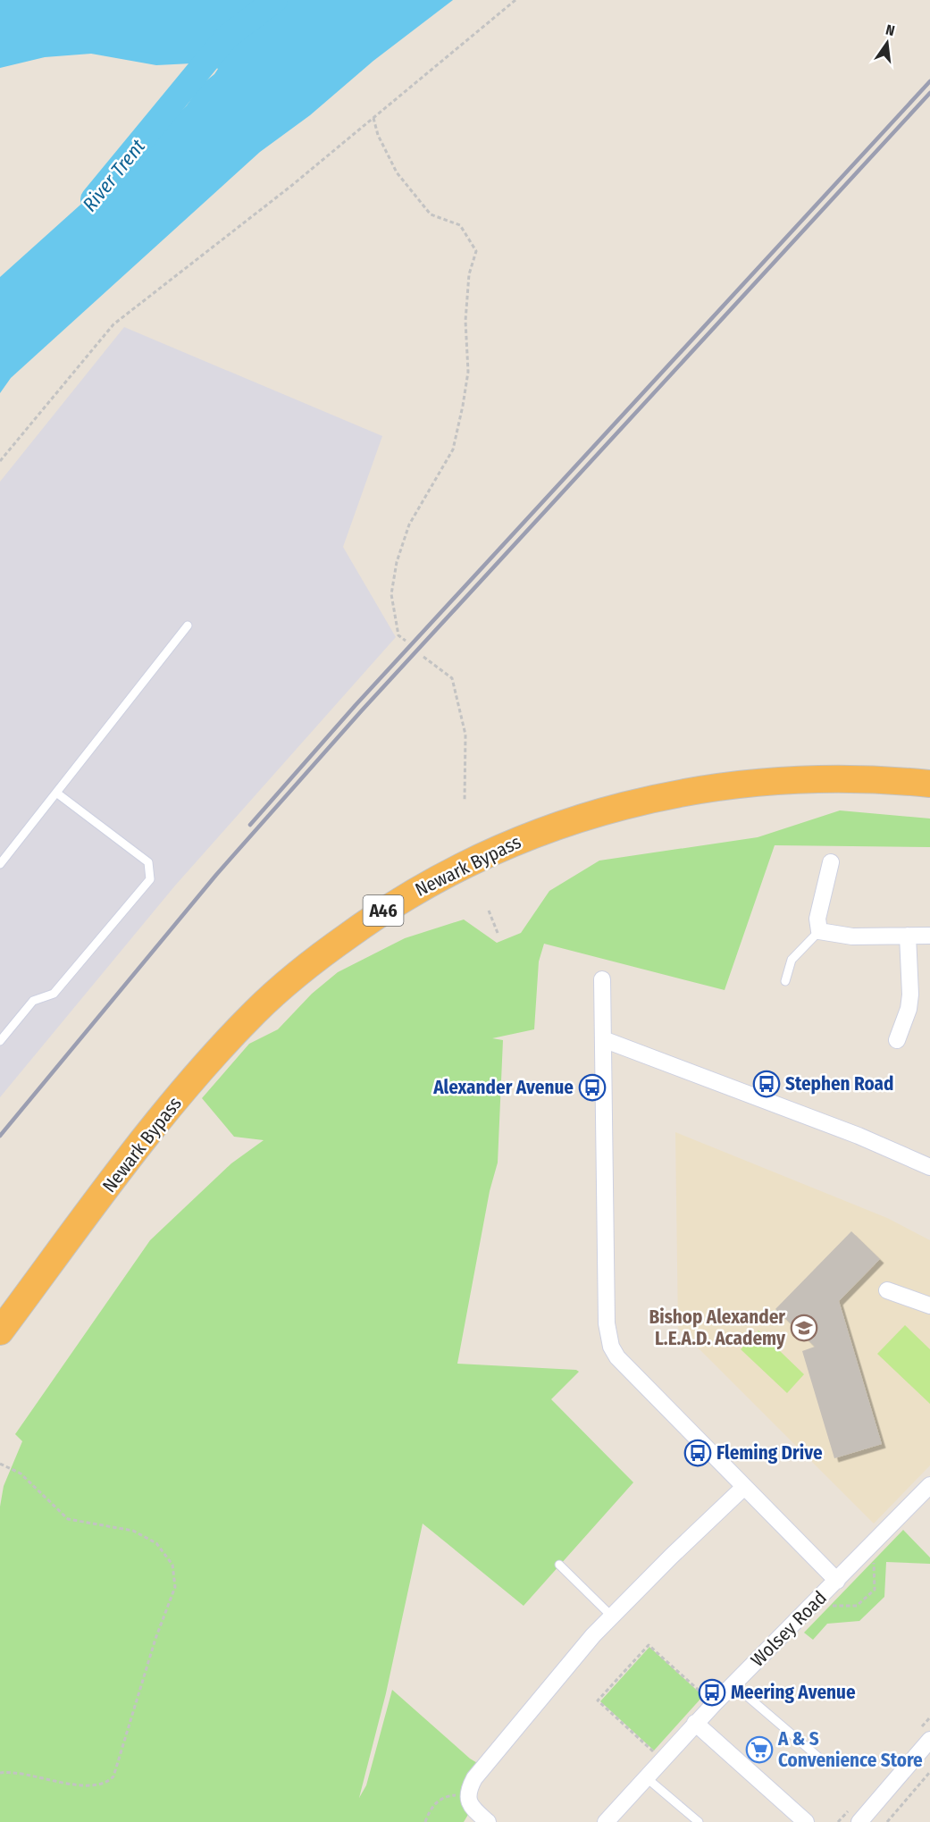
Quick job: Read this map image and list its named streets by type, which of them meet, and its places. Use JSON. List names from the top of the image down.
{
  "streets": {
    "highway": ["Newark Bypass", "A46"],
    "street": ["Wolsey Road"]
  },
  "water": ["River Trent"],
  "places": {
    "bus stop": [
      "Stephen Road",
      "Alexander Avenue",
      "Fleming Drive",
      "Meering Avenue"
    ],
    "school or university": ["Bishop Alexander L.E.A.D. Academy"],
    "supermarket": ["A & S Convenience Store"]
  },
  "north": "top"
}
